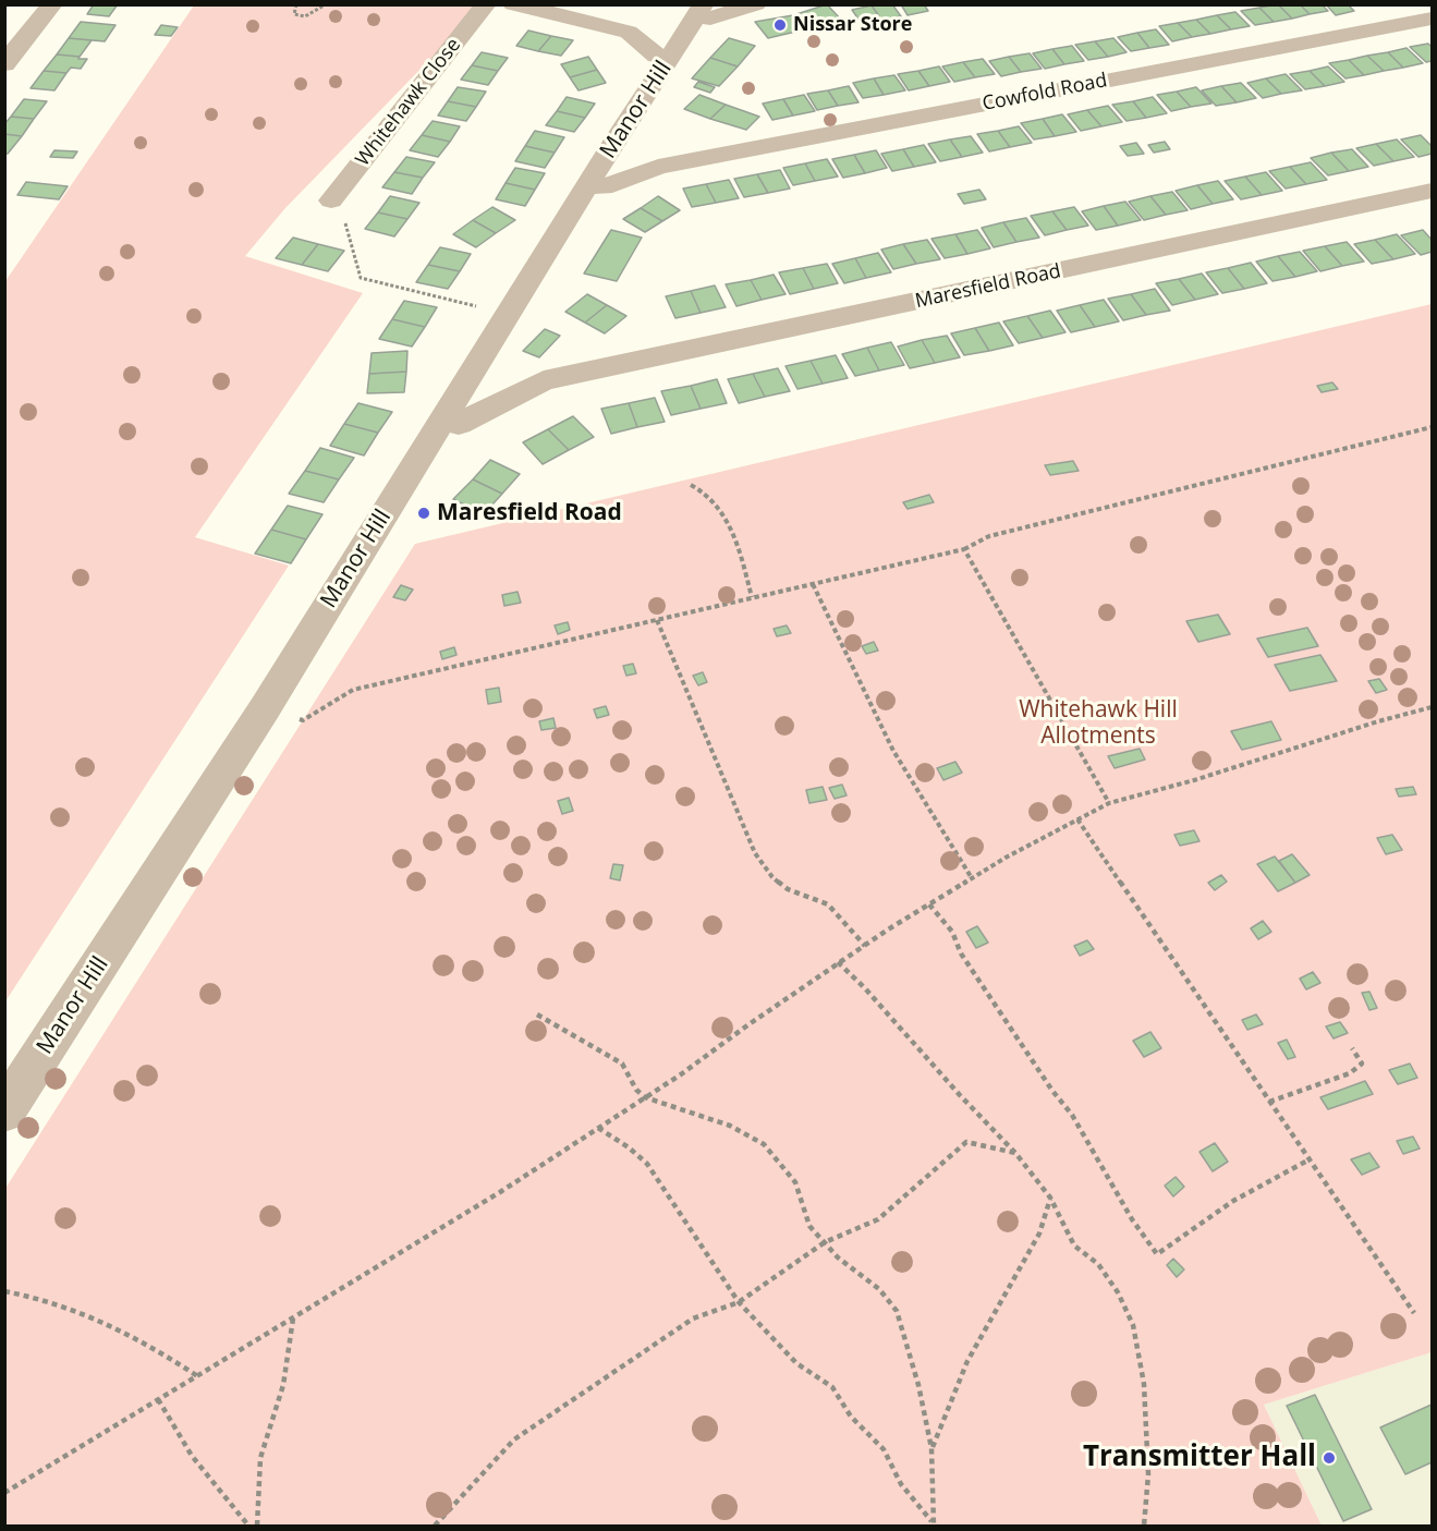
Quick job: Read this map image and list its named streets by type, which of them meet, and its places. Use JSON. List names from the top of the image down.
{
  "streets": {
    "street": [
      "Cowfold Road",
      "Whitehawk Close",
      "Manor Hill",
      "Maresfield Road"
    ]
  },
  "crossings": [
    ["Cowfold Road", "Manor Hill"],
    ["Manor Hill", "Maresfield Road"]
  ],
  "parks": ["Whitehawk Hill Allotments"],
  "places": ["Nissar Store", "Maresfield Road", "Transmitter Hall"]
}
